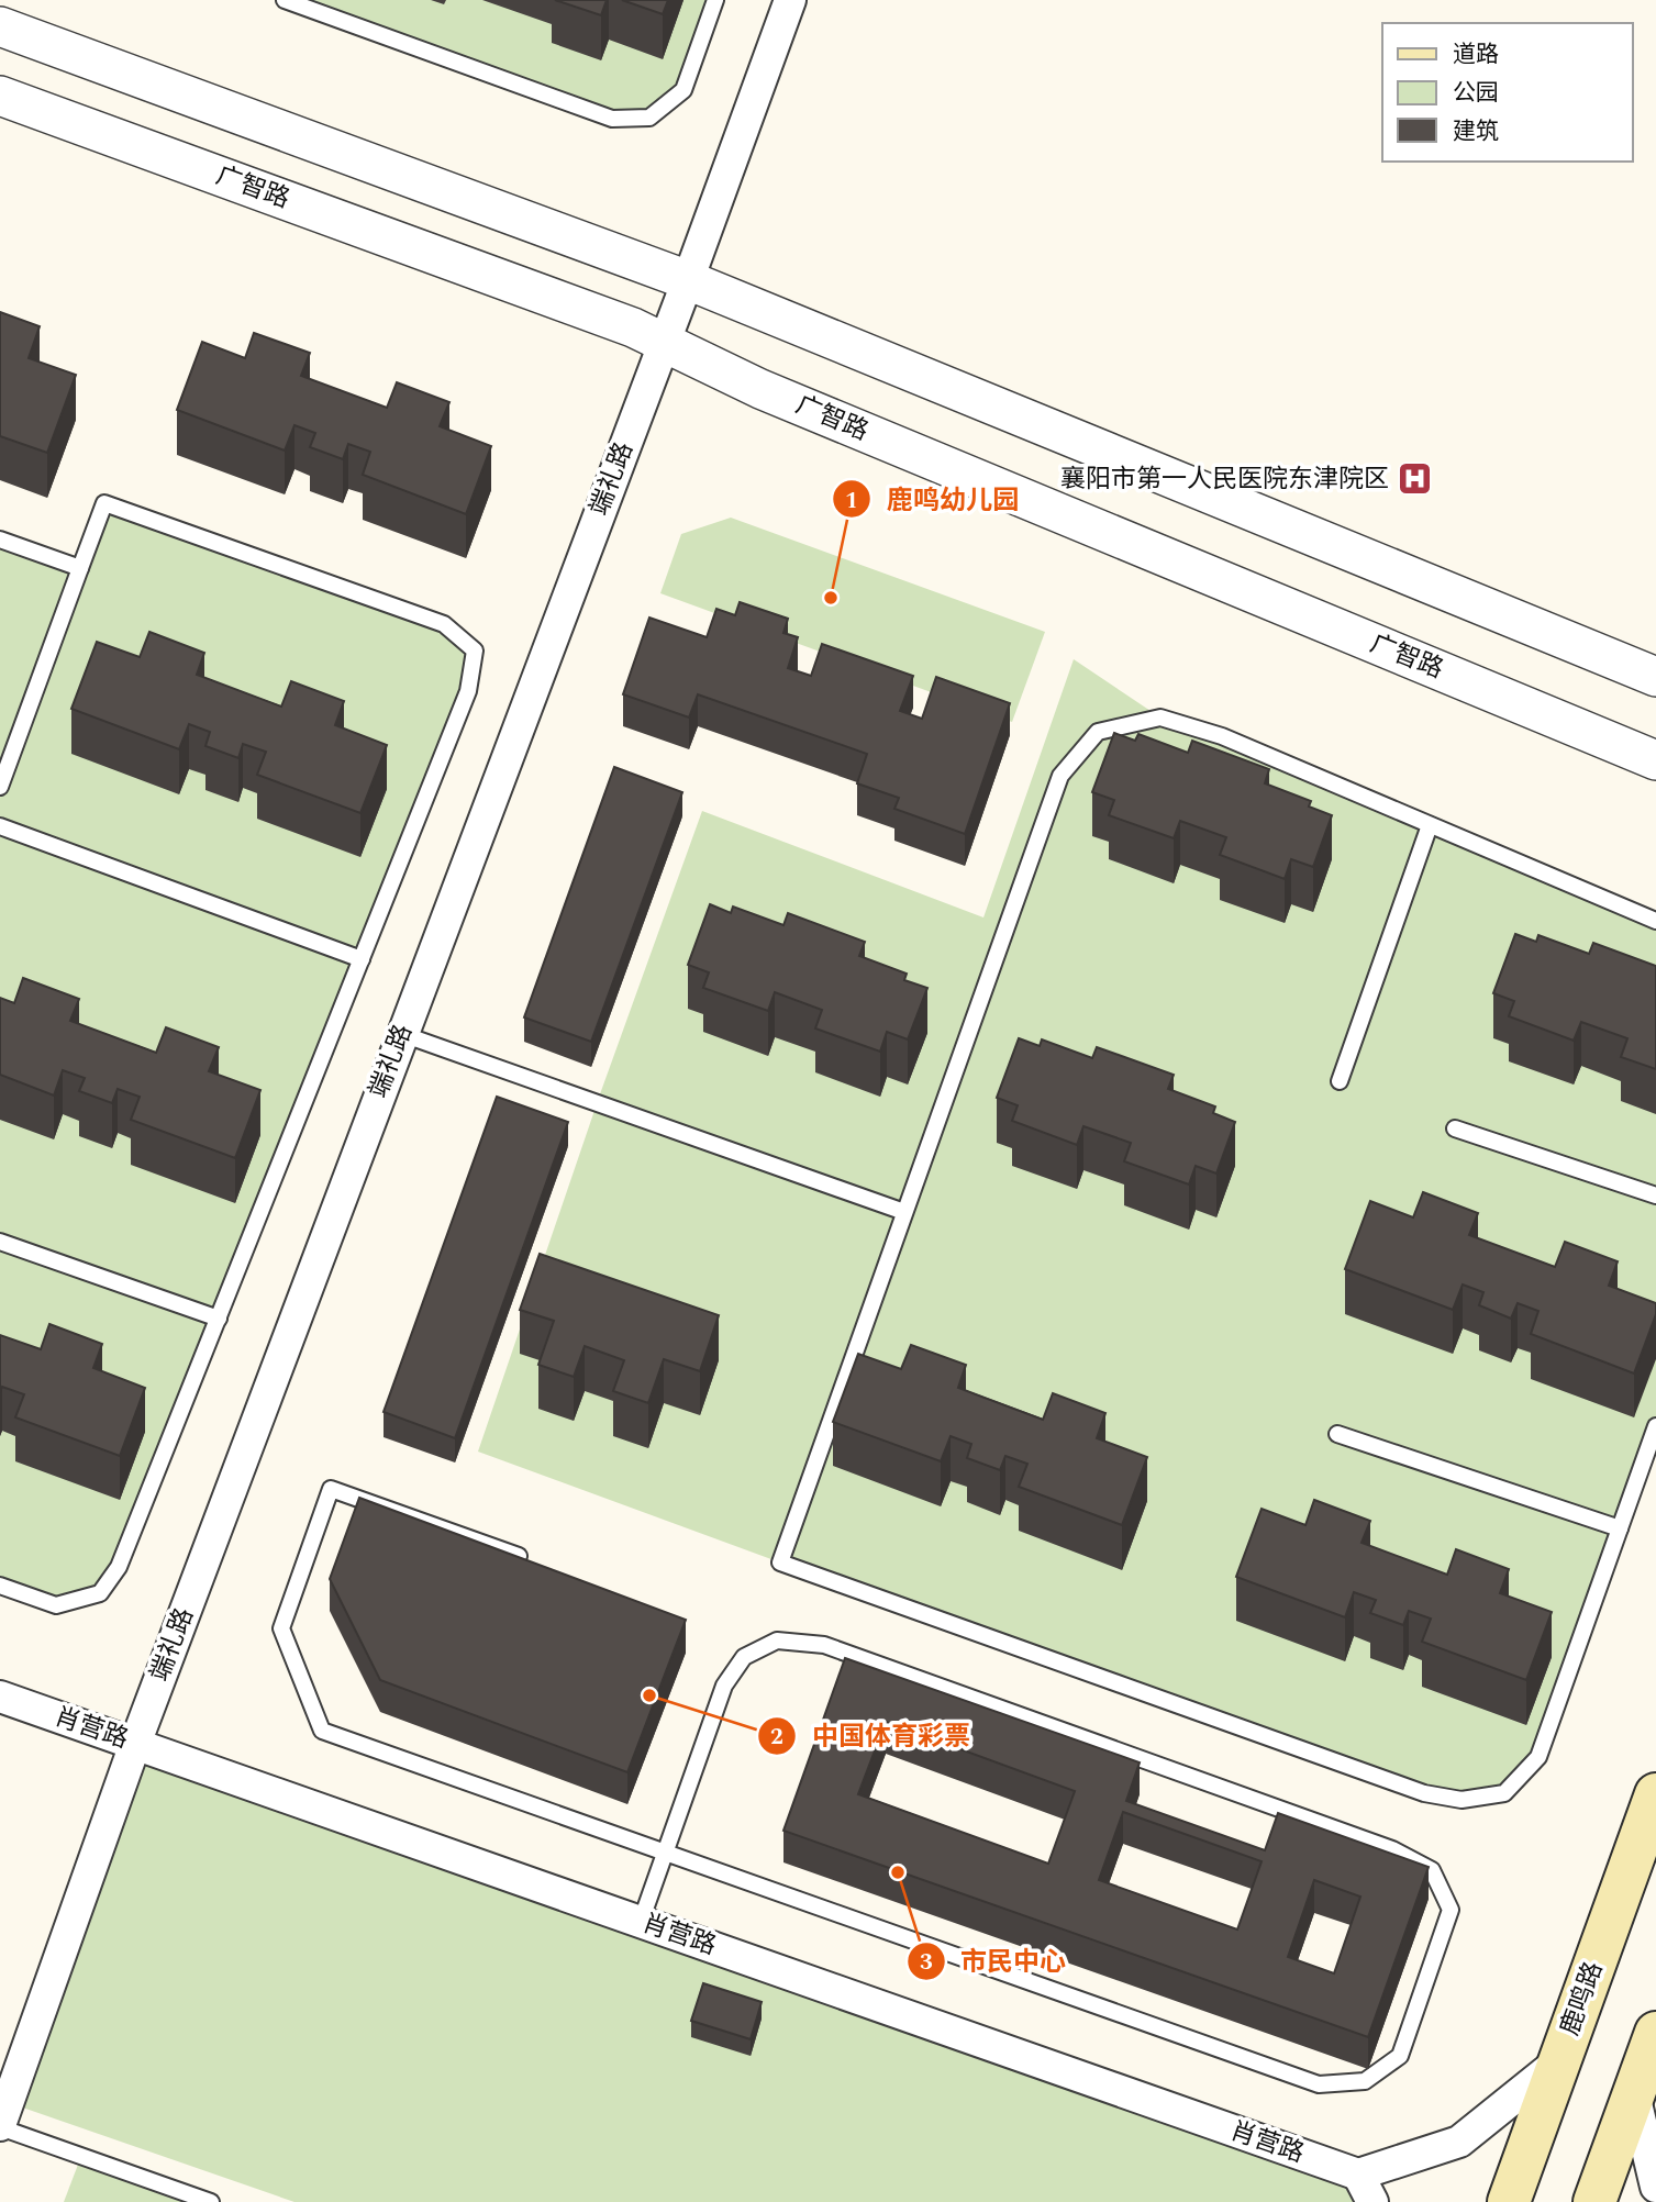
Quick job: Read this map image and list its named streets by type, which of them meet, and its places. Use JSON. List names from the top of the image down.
{
  "streets": {
    "main road": ["鹿鸣路"],
    "street": ["广智路", "端礼路", "肖营路"]
  },
  "crossings": [
    ["广智路", "端礼路"],
    ["端礼路", "肖营路"]
  ],
  "places": {
    "hospital": ["襄阳市第一人民医院东津院区"],
    "other": ["鹿鸣幼儿园", "中国体育彩票", "市民中心"]
  },
  "legend": ["道路", "公园", "建筑"]
}
